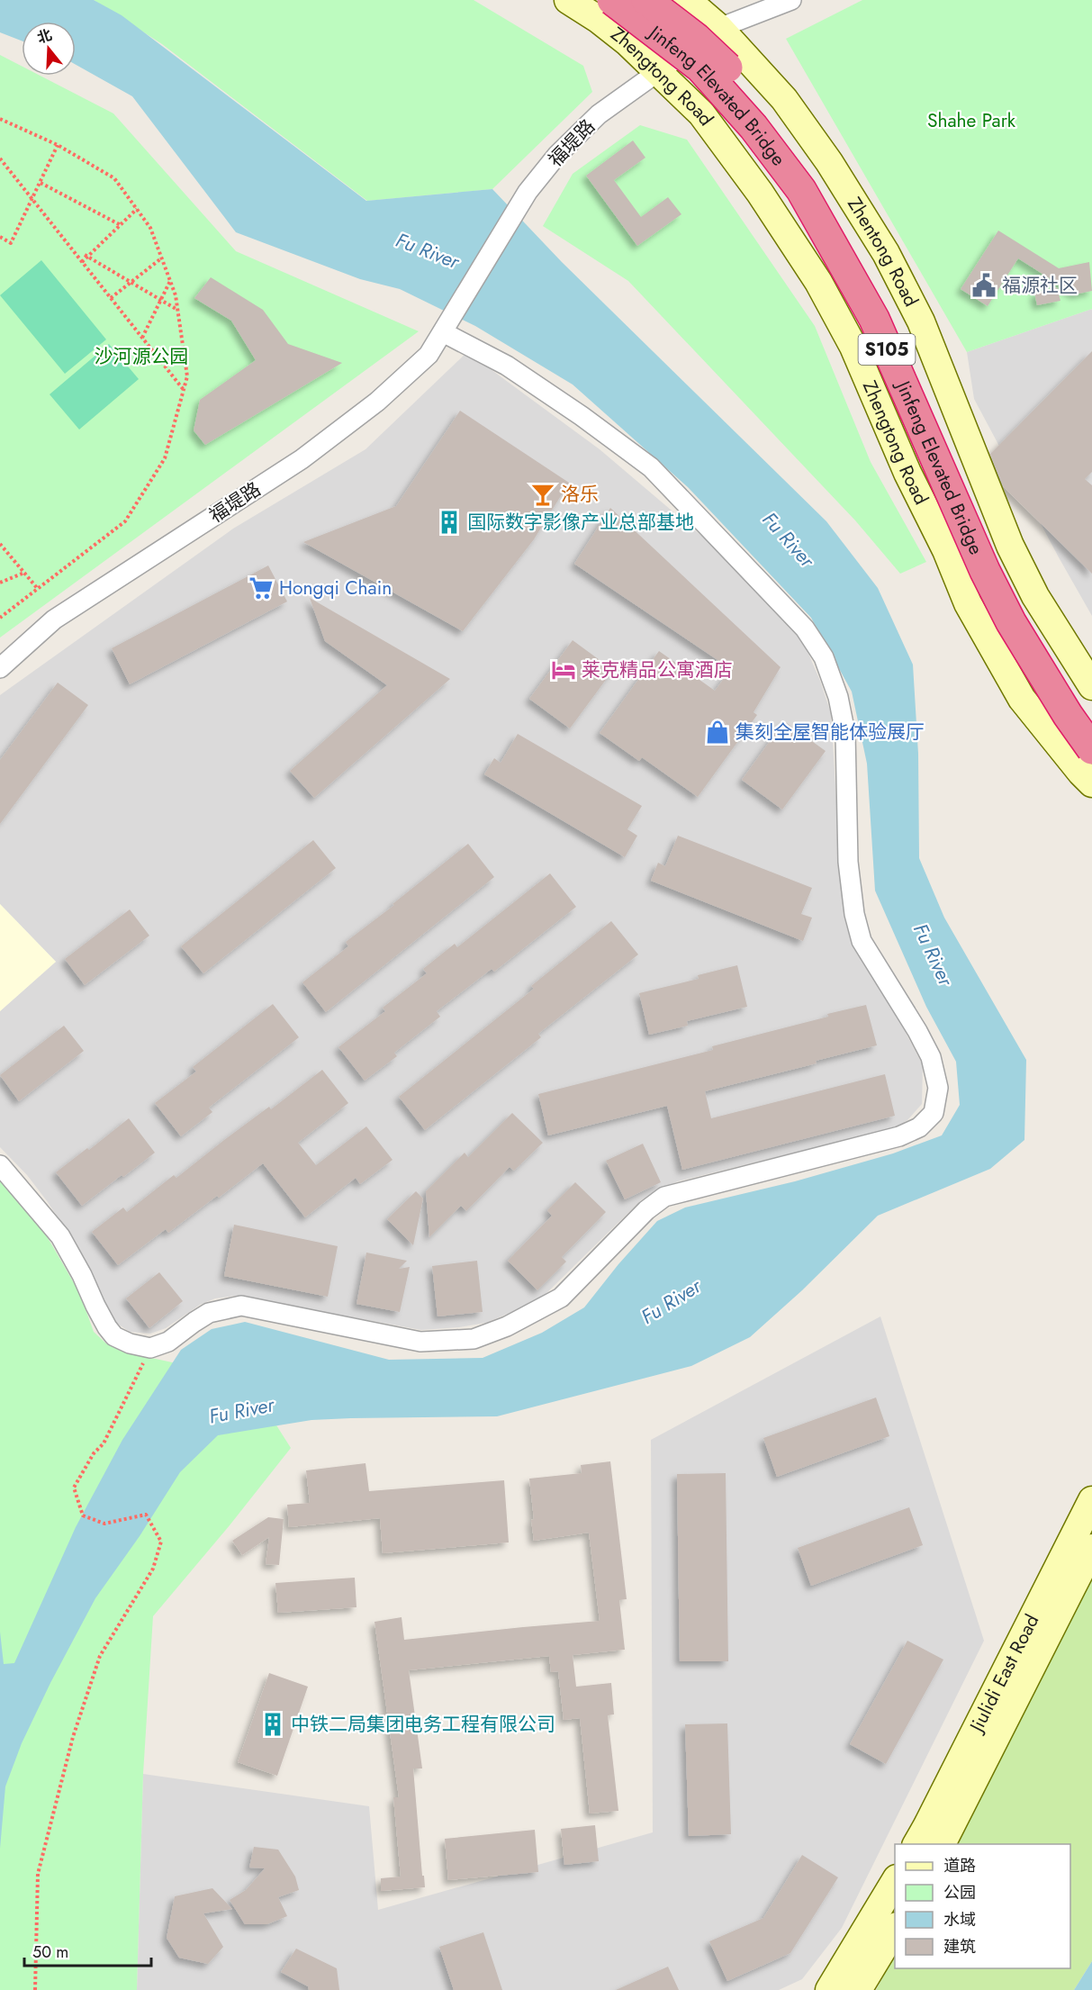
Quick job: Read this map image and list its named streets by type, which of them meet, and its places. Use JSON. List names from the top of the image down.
{
  "streets": {
    "highway": ["Jinfeng Elevated Bridge", "S105"],
    "main road": ["Zhengtong Road", "Zhentong Road", "Jiulidi East Road"],
    "street": ["福堤路"]
  },
  "crossings": [
    ["Zhengtong Road", "福堤路"],
    ["福堤路", "Zhentong Road"]
  ],
  "water": ["Fu River"],
  "parks": ["Shahe Park", "沙河源公园"],
  "places": {
    "public building": ["福源社区"],
    "bar": ["洛乐"],
    "building": ["国际数字影像产业总部基地", "中铁二局集团电务工程有限公司"],
    "supermarket": ["Hongqi Chain"],
    "hotel": ["莱克精品公寓酒店"],
    "shop": ["集刻全屋智能体验展厅"]
  },
  "legend": [
    "道路",
    "公园",
    "水域",
    "建筑"
  ],
  "scale_bar": "50 m",
  "north": "top"
}
